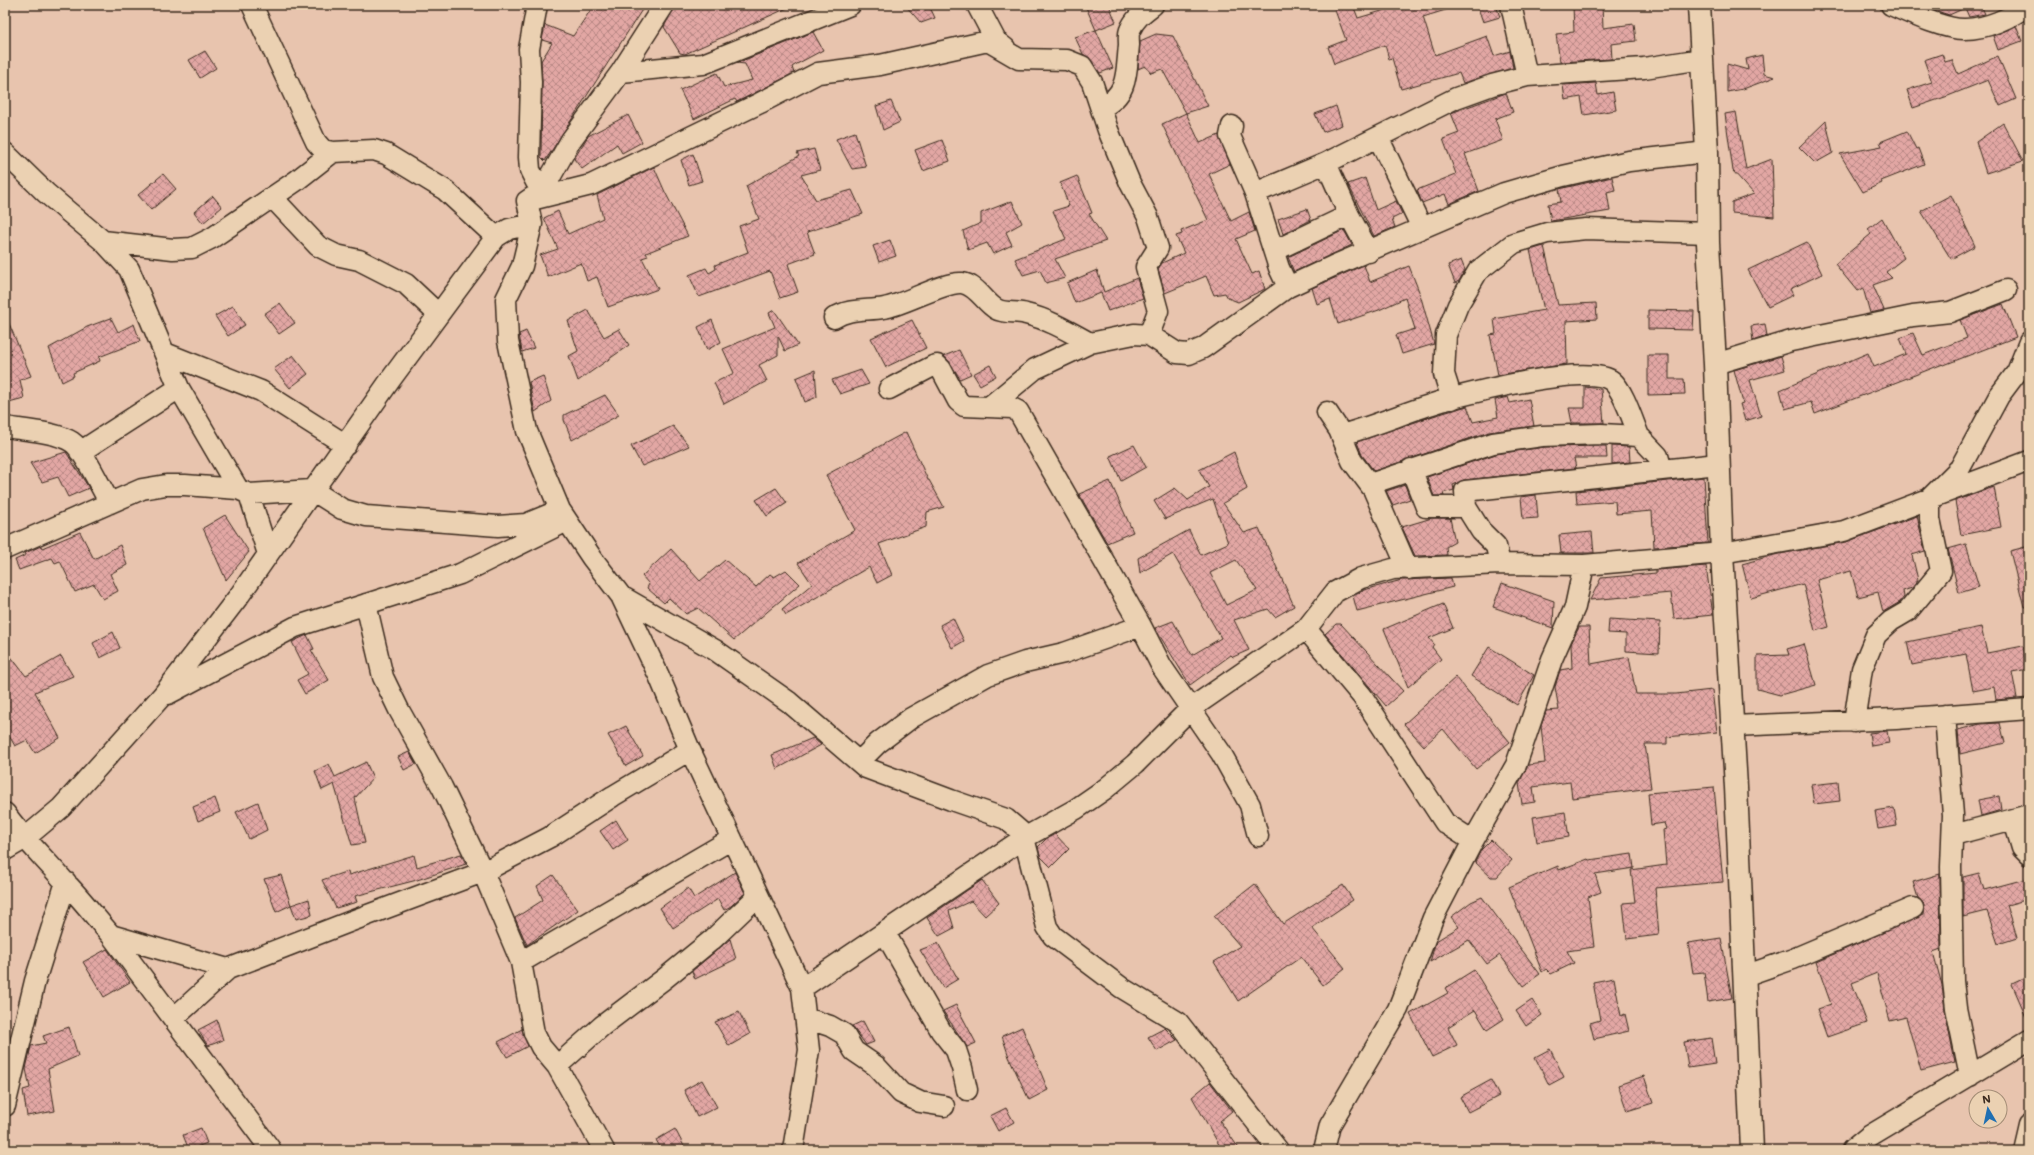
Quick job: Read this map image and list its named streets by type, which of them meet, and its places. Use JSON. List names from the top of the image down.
{
  "north": "top"
}
